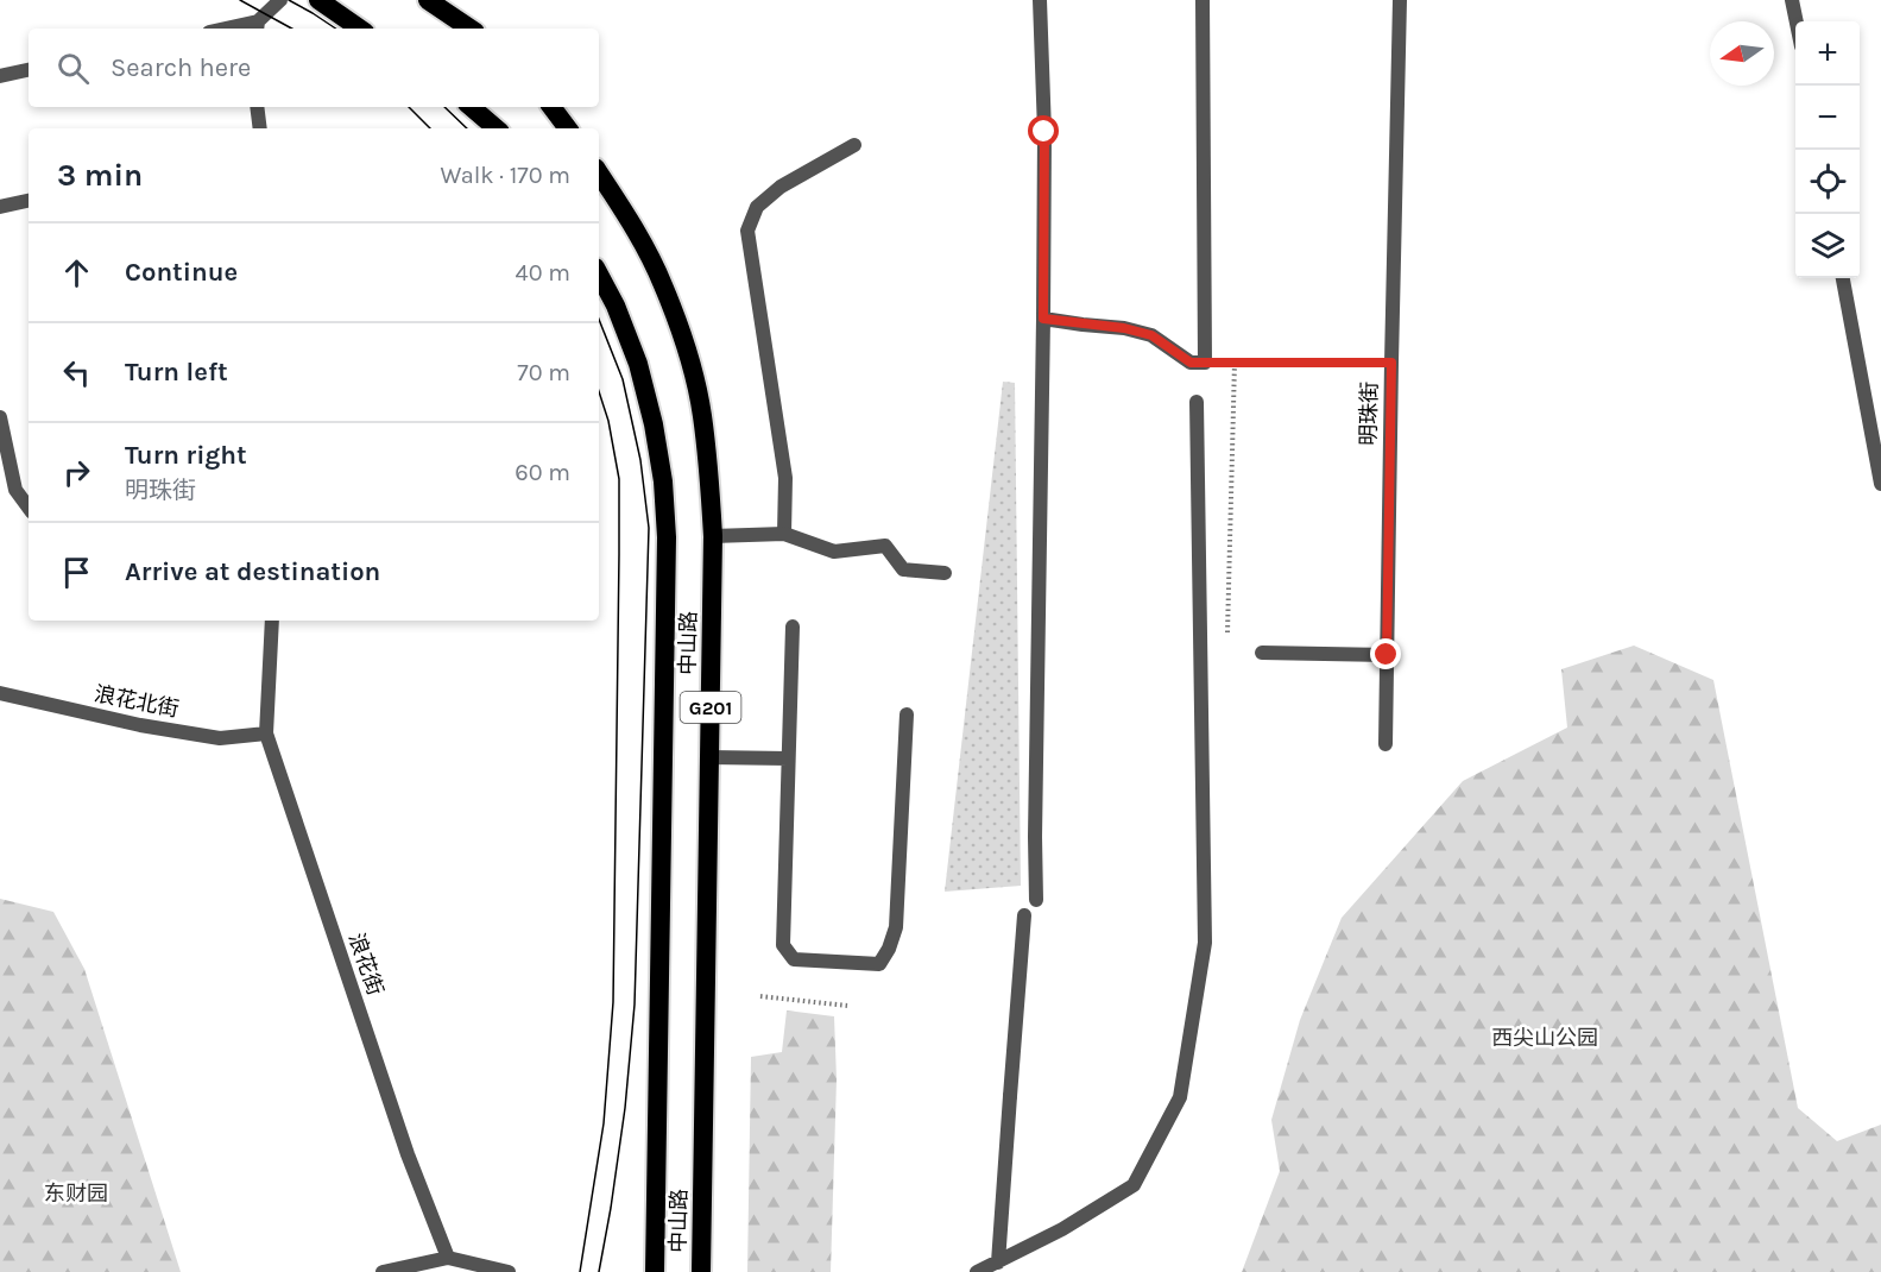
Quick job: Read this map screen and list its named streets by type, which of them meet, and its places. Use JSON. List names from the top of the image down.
{
  "streets": {
    "highway": ["中山路", "G201"],
    "street": ["明珠街", "浪花北街", "浪花街"]
  },
  "crossings": [
    ["浪花北街", "浪花街"]
  ],
  "parks": ["西尖山公园", "东财园"],
  "north": "left",
  "page": {
    "map_buttons": ["+", "−"],
    "search": "Search here",
    "heading": ["3 min", "Walk · 170 m"],
    "list": [
      ["Continue", "40 m"],
      ["Turn left", "70 m"],
      ["Turn right", "明珠街", "60 m"],
      "Arrive at destination"
    ]
  }
}
